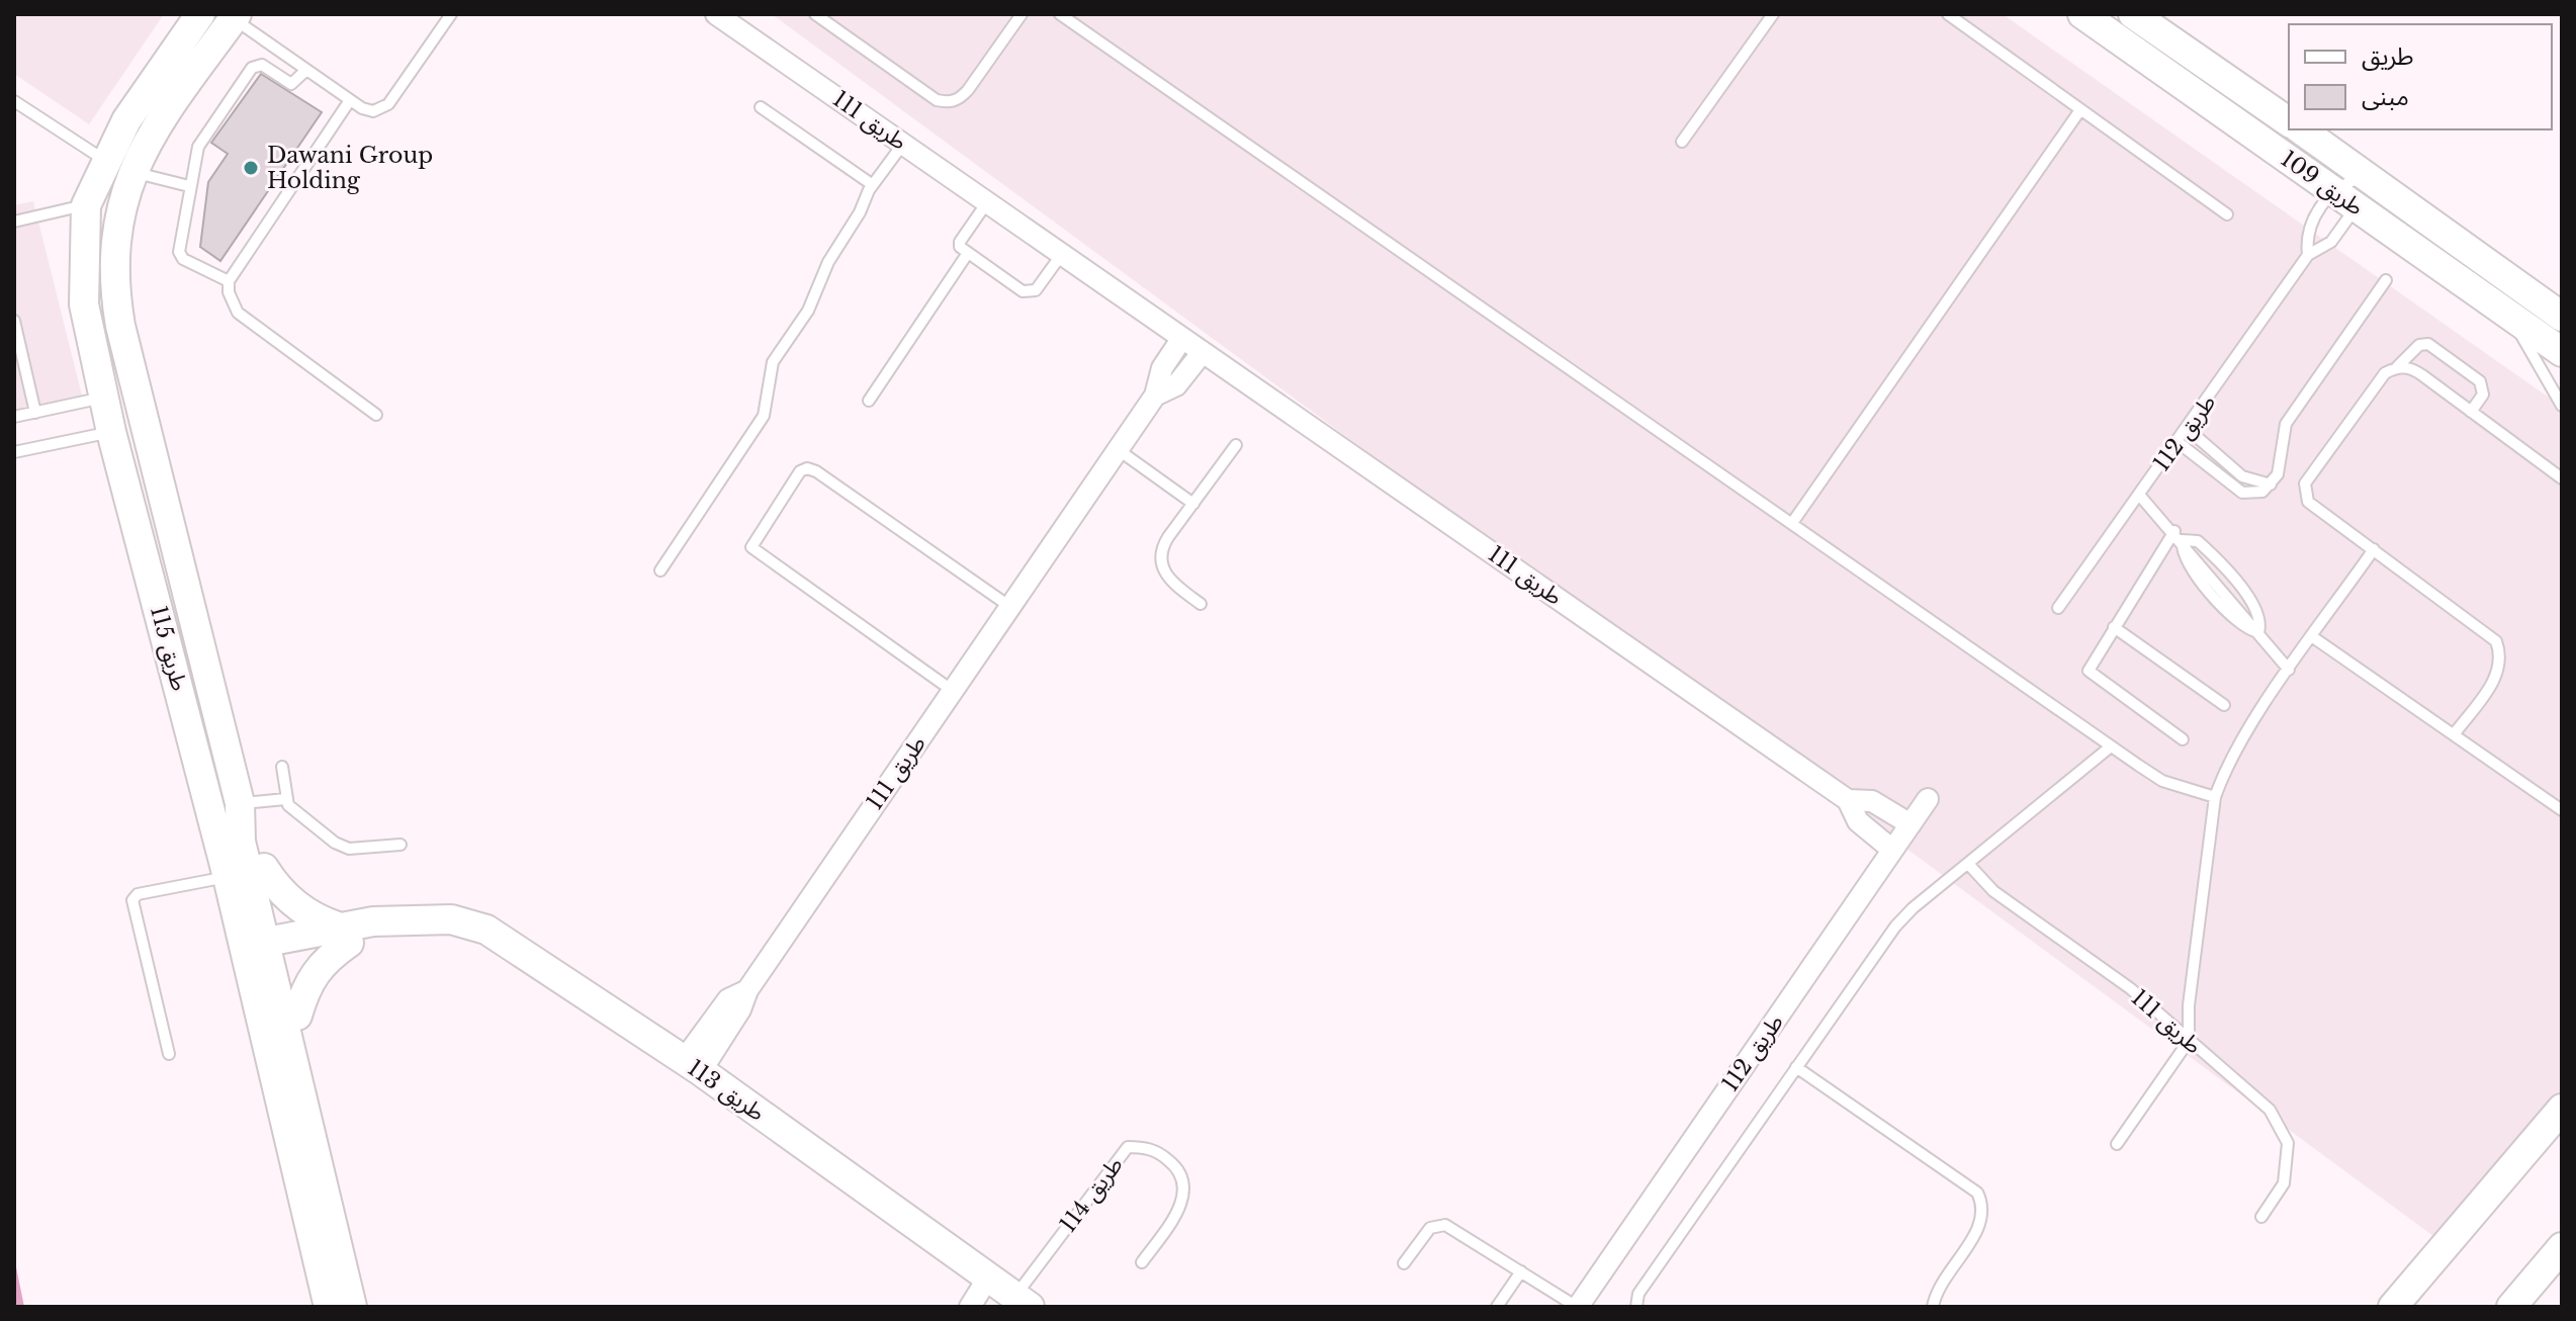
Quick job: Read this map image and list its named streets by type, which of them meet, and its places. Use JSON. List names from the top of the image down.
{
  "streets": {
    "street": [
      "طريق 111",
      "طريق 109",
      "طريق 112",
      "طريق 115",
      "طريق 113"
    ],
    "lane": ["طريق 114"]
  },
  "crossings": [
    ["طريق 111", "طريق 112"],
    ["طريق 111", "طريق 113"],
    ["طريق 109", "طريق 112"],
    ["طريق 115", "طريق 113"],
    ["طريق 113", "طريق 114"]
  ],
  "places": ["Dawani Group Holding"],
  "legend": ["طريق", "مبنى"]
}
